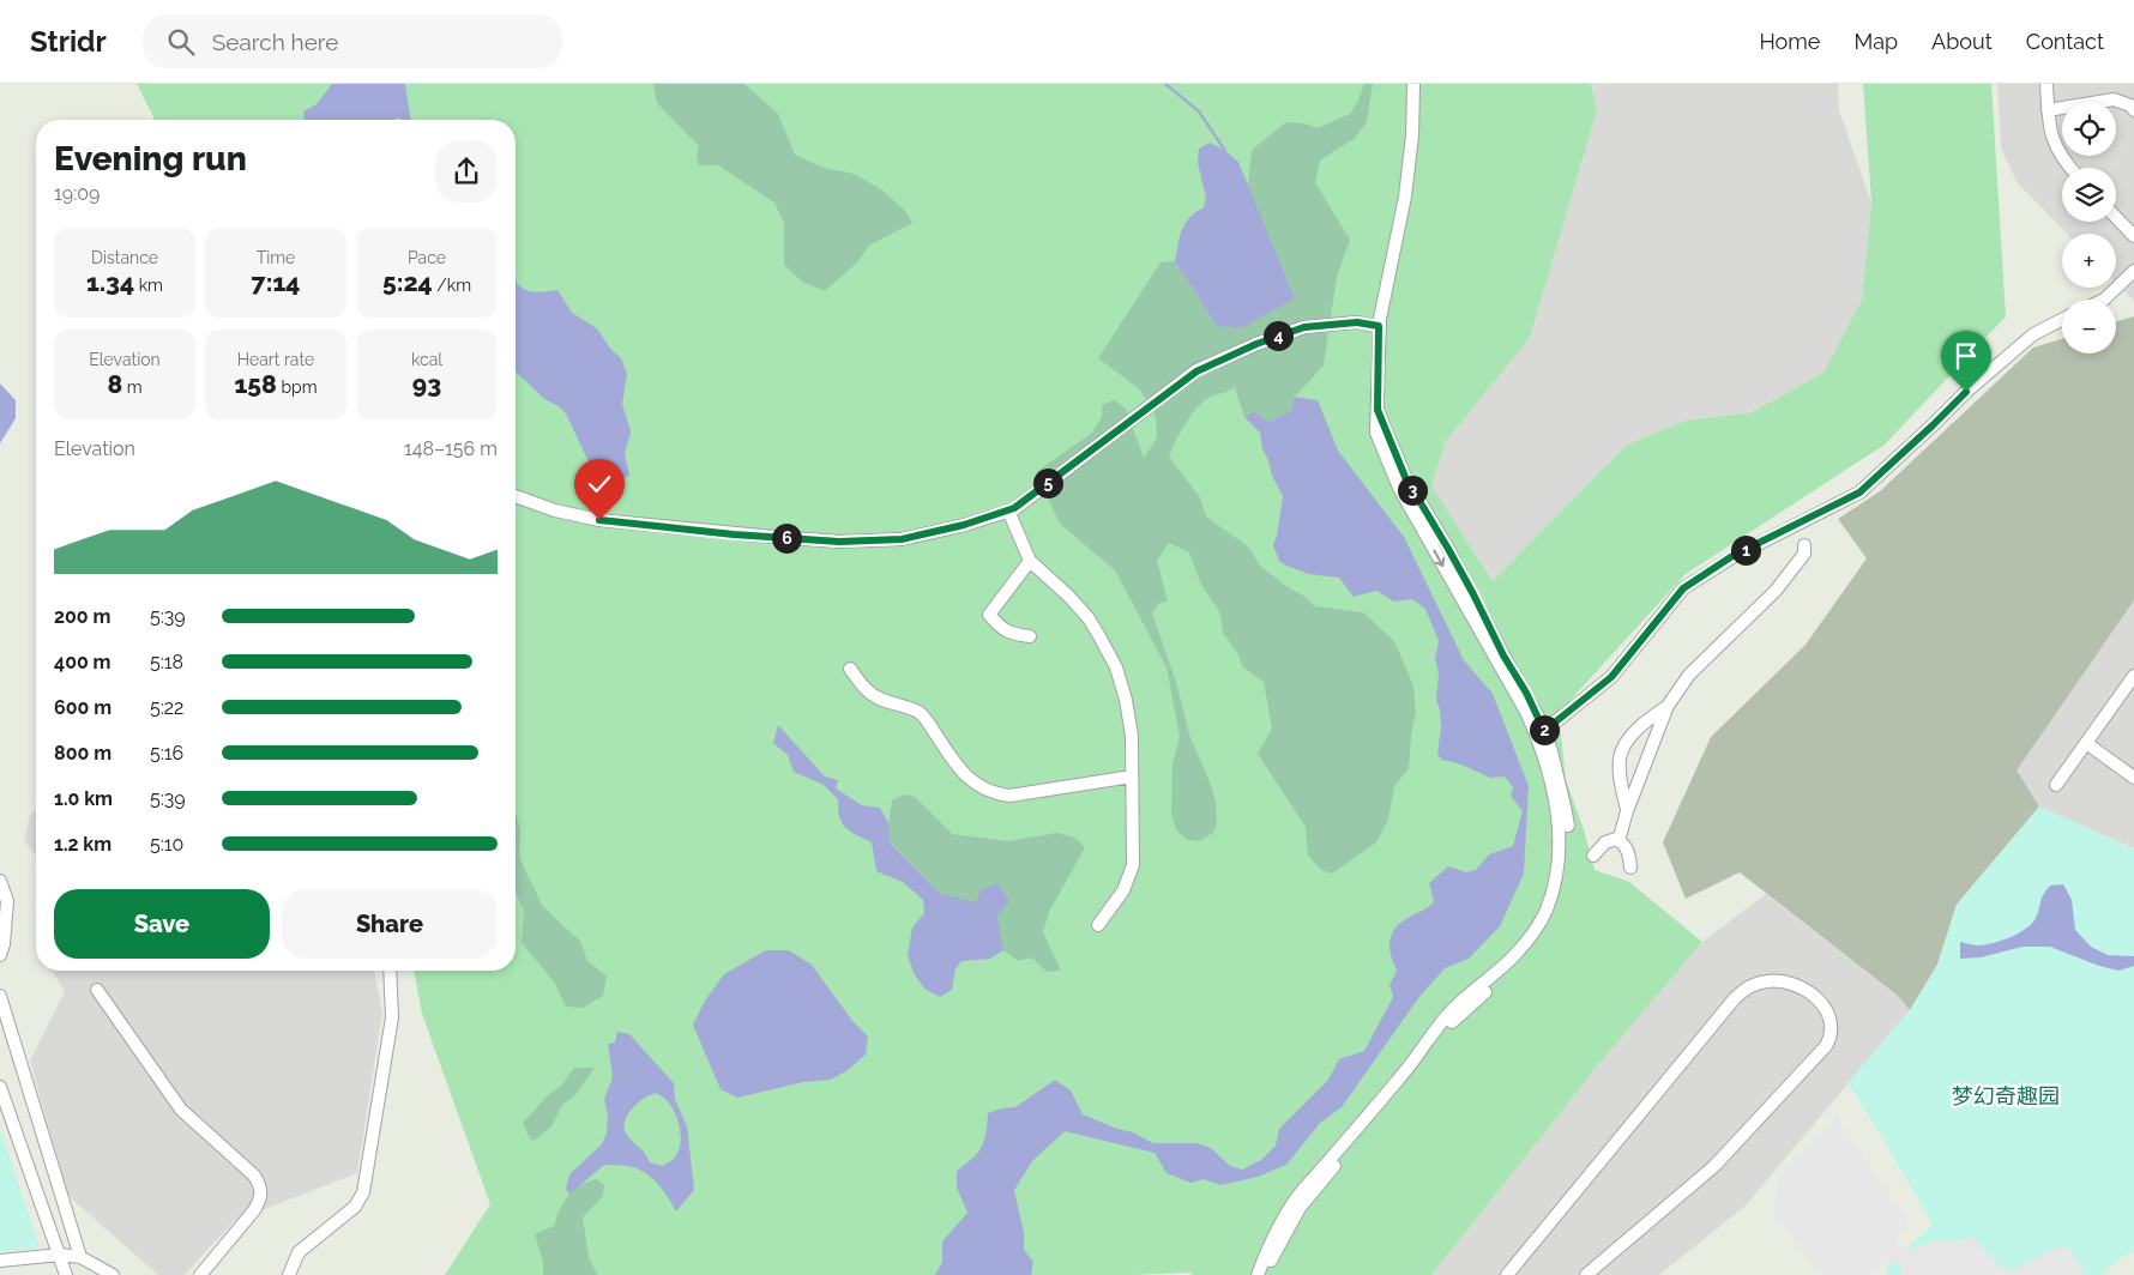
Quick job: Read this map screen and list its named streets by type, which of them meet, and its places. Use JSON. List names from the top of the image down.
{
  "parks": ["梦幻奇趣园"],
  "page": {
    "header": "Stridr",
    "search": "Search here",
    "nav": [
      "Home",
      "Map",
      "About",
      "Contact"
    ],
    "map_buttons": ["+", "−"],
    "heading": ["Evening run", "19:09"],
    "stats": [
      ["Distance", "1.34 km"],
      ["Time", "7:14"],
      ["Pace", "5:24 /km"],
      ["Elevation", "8 m"],
      ["Heart rate", "158 bpm"],
      ["kcal", "93"]
    ],
    "pins": [
      "4",
      "5",
      "3",
      "6",
      "1",
      "2"
    ],
    "chart": ["Elevation", "148–156 m"],
    "list": [
      {
        "name": "200 m",
        "note": "5:39"
      },
      {
        "name": "400 m",
        "note": "5:18"
      },
      {
        "name": "600 m",
        "note": "5:22"
      },
      {
        "name": "800 m",
        "note": "5:16"
      },
      {
        "name": "1.0 km",
        "note": "5:39"
      },
      {
        "name": "1.2 km",
        "note": "5:10"
      }
    ],
    "buttons": ["Save", "Share"]
  }
}
